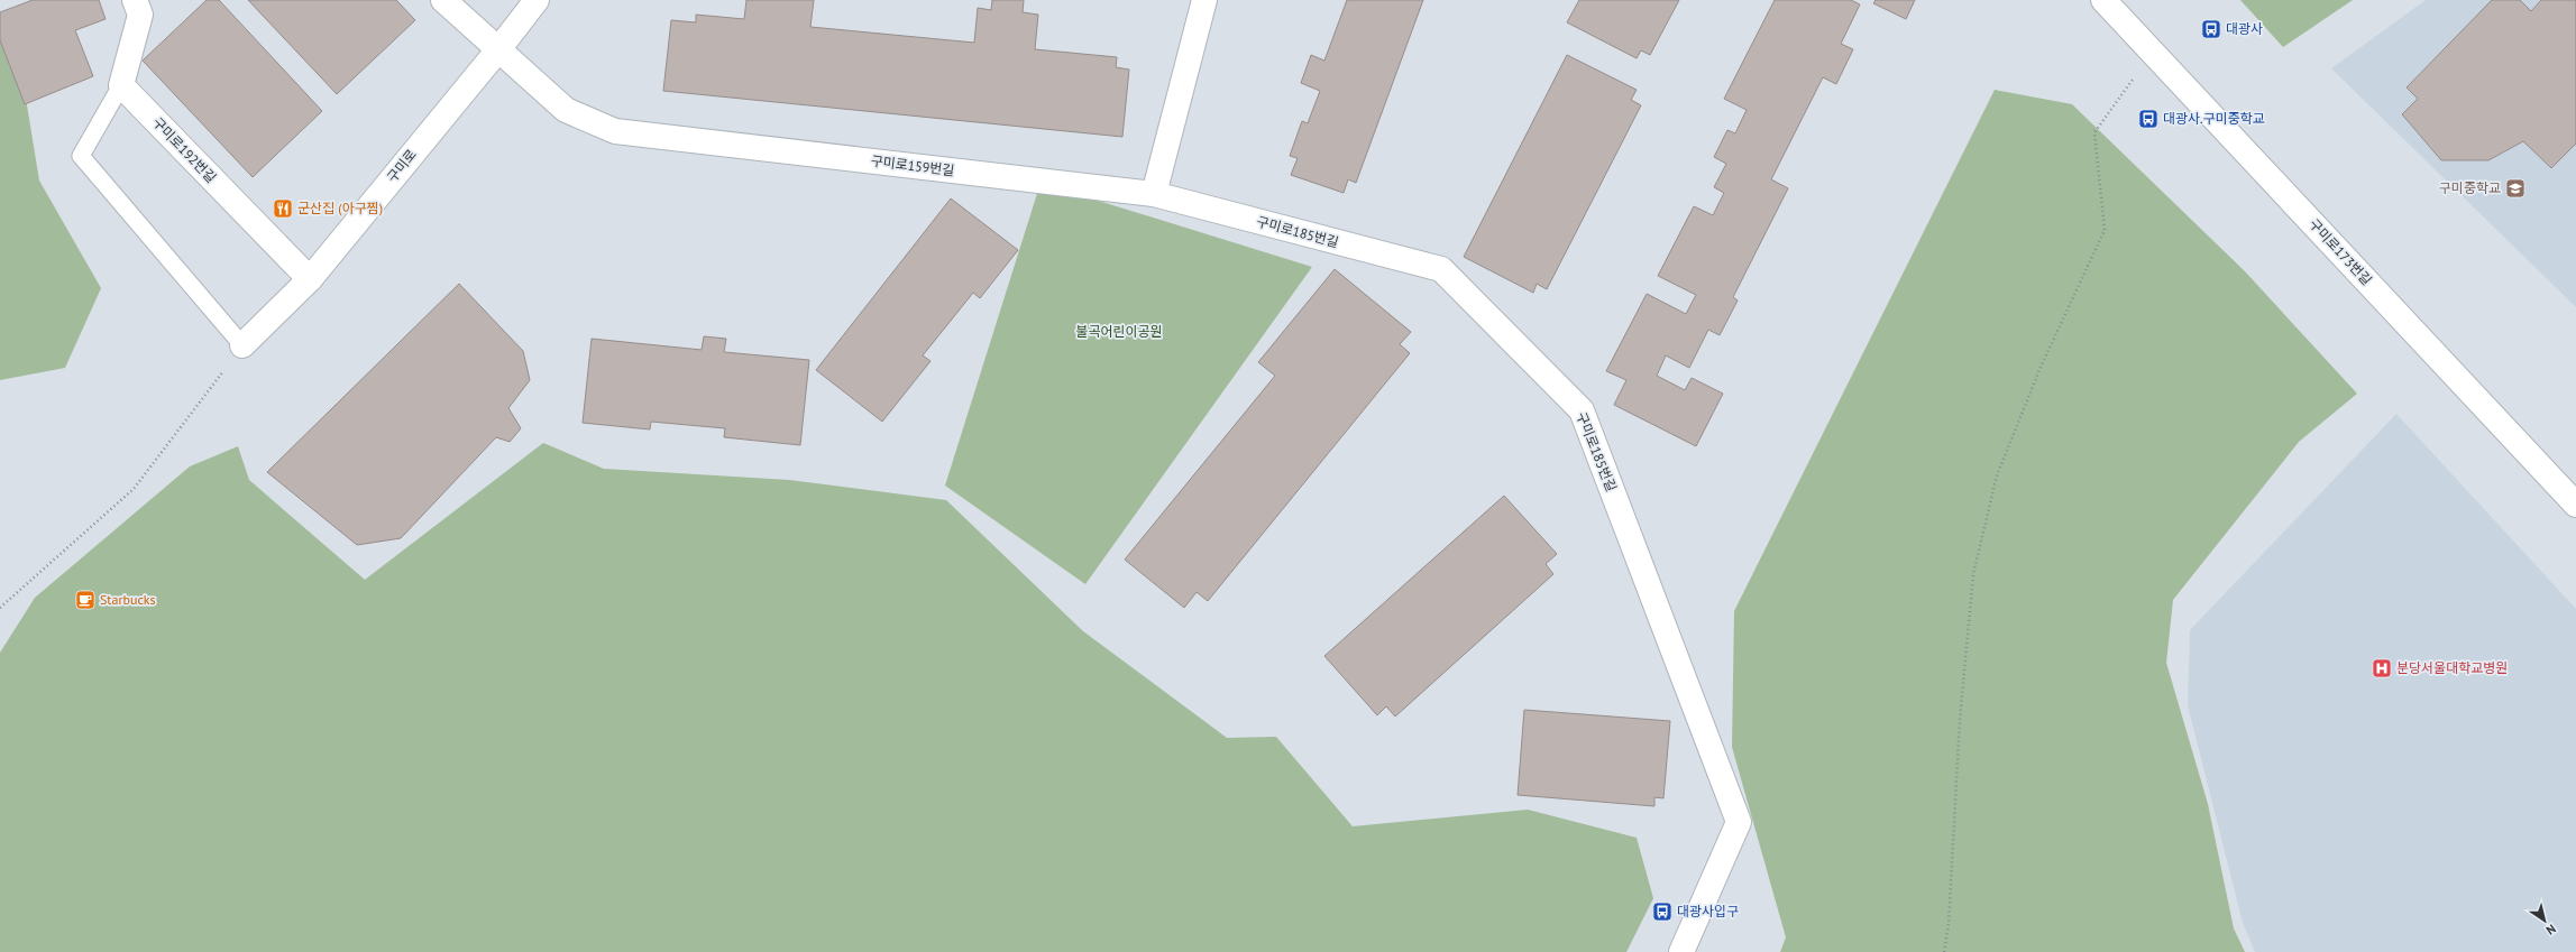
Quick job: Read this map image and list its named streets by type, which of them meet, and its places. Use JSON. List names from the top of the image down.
{
  "streets": {
    "street": [
      "구미로192번길",
      "구미로",
      "구미로159번길",
      "구미로185번길",
      "구미로173번길"
    ]
  },
  "crossings": [
    ["구미로192번길", "구미로"],
    ["구미로", "구미로159번길"],
    ["구미로159번길", "구미로185번길"]
  ],
  "parks": ["불곡어린이공원"],
  "places": {
    "bus stop": ["대광사", "대광사.구미중학교", "대광사입구"],
    "school or university": ["구미중학교"],
    "restaurant": ["군산집 (아구찜)"],
    "cafe": ["Starbucks"],
    "hospital": ["분당서울대학교병원"]
  },
  "north": "bottom right"
}
